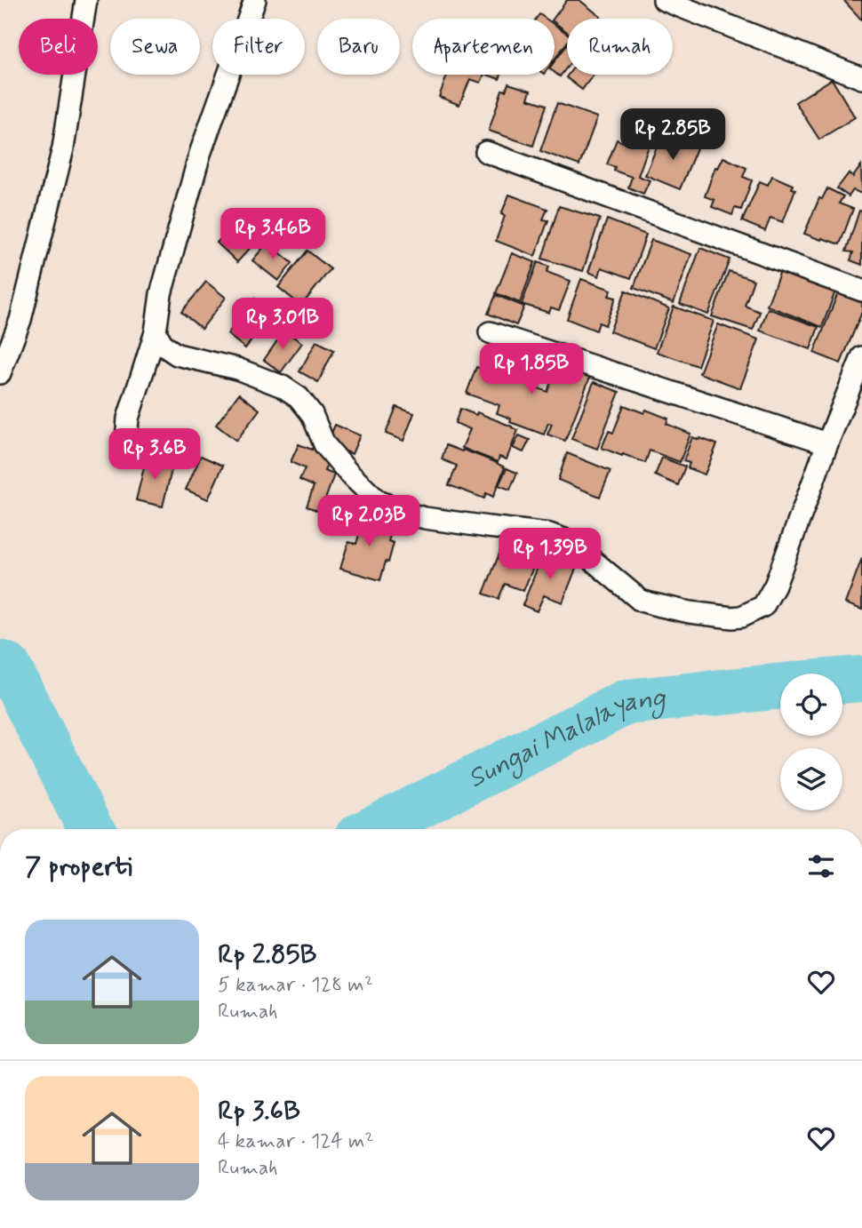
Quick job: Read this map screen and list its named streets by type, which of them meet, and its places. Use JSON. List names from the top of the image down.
{
  "water": ["Sungai Malalayang"],
  "page": {
    "chip": [
      "Beli",
      "Sewa",
      "Filter",
      "Baru",
      "Apartemen",
      "Rumah"
    ],
    "price": [
      "Rp 2.85B",
      "Rp 3.46B",
      "Rp 3.01B",
      "Rp 1.85B",
      "Rp 3.6B",
      "Rp 2.03B",
      "Rp 1.39B"
    ],
    "heading": "7 properti",
    "list": [
      {
        "name": "Rp 2.85B",
        "note": "5 kamar · 128 m² · Rumah"
      },
      {
        "name": "Rp 3.6B",
        "note": "4 kamar · 124 m² · Rumah"
      }
    ]
  }
}
